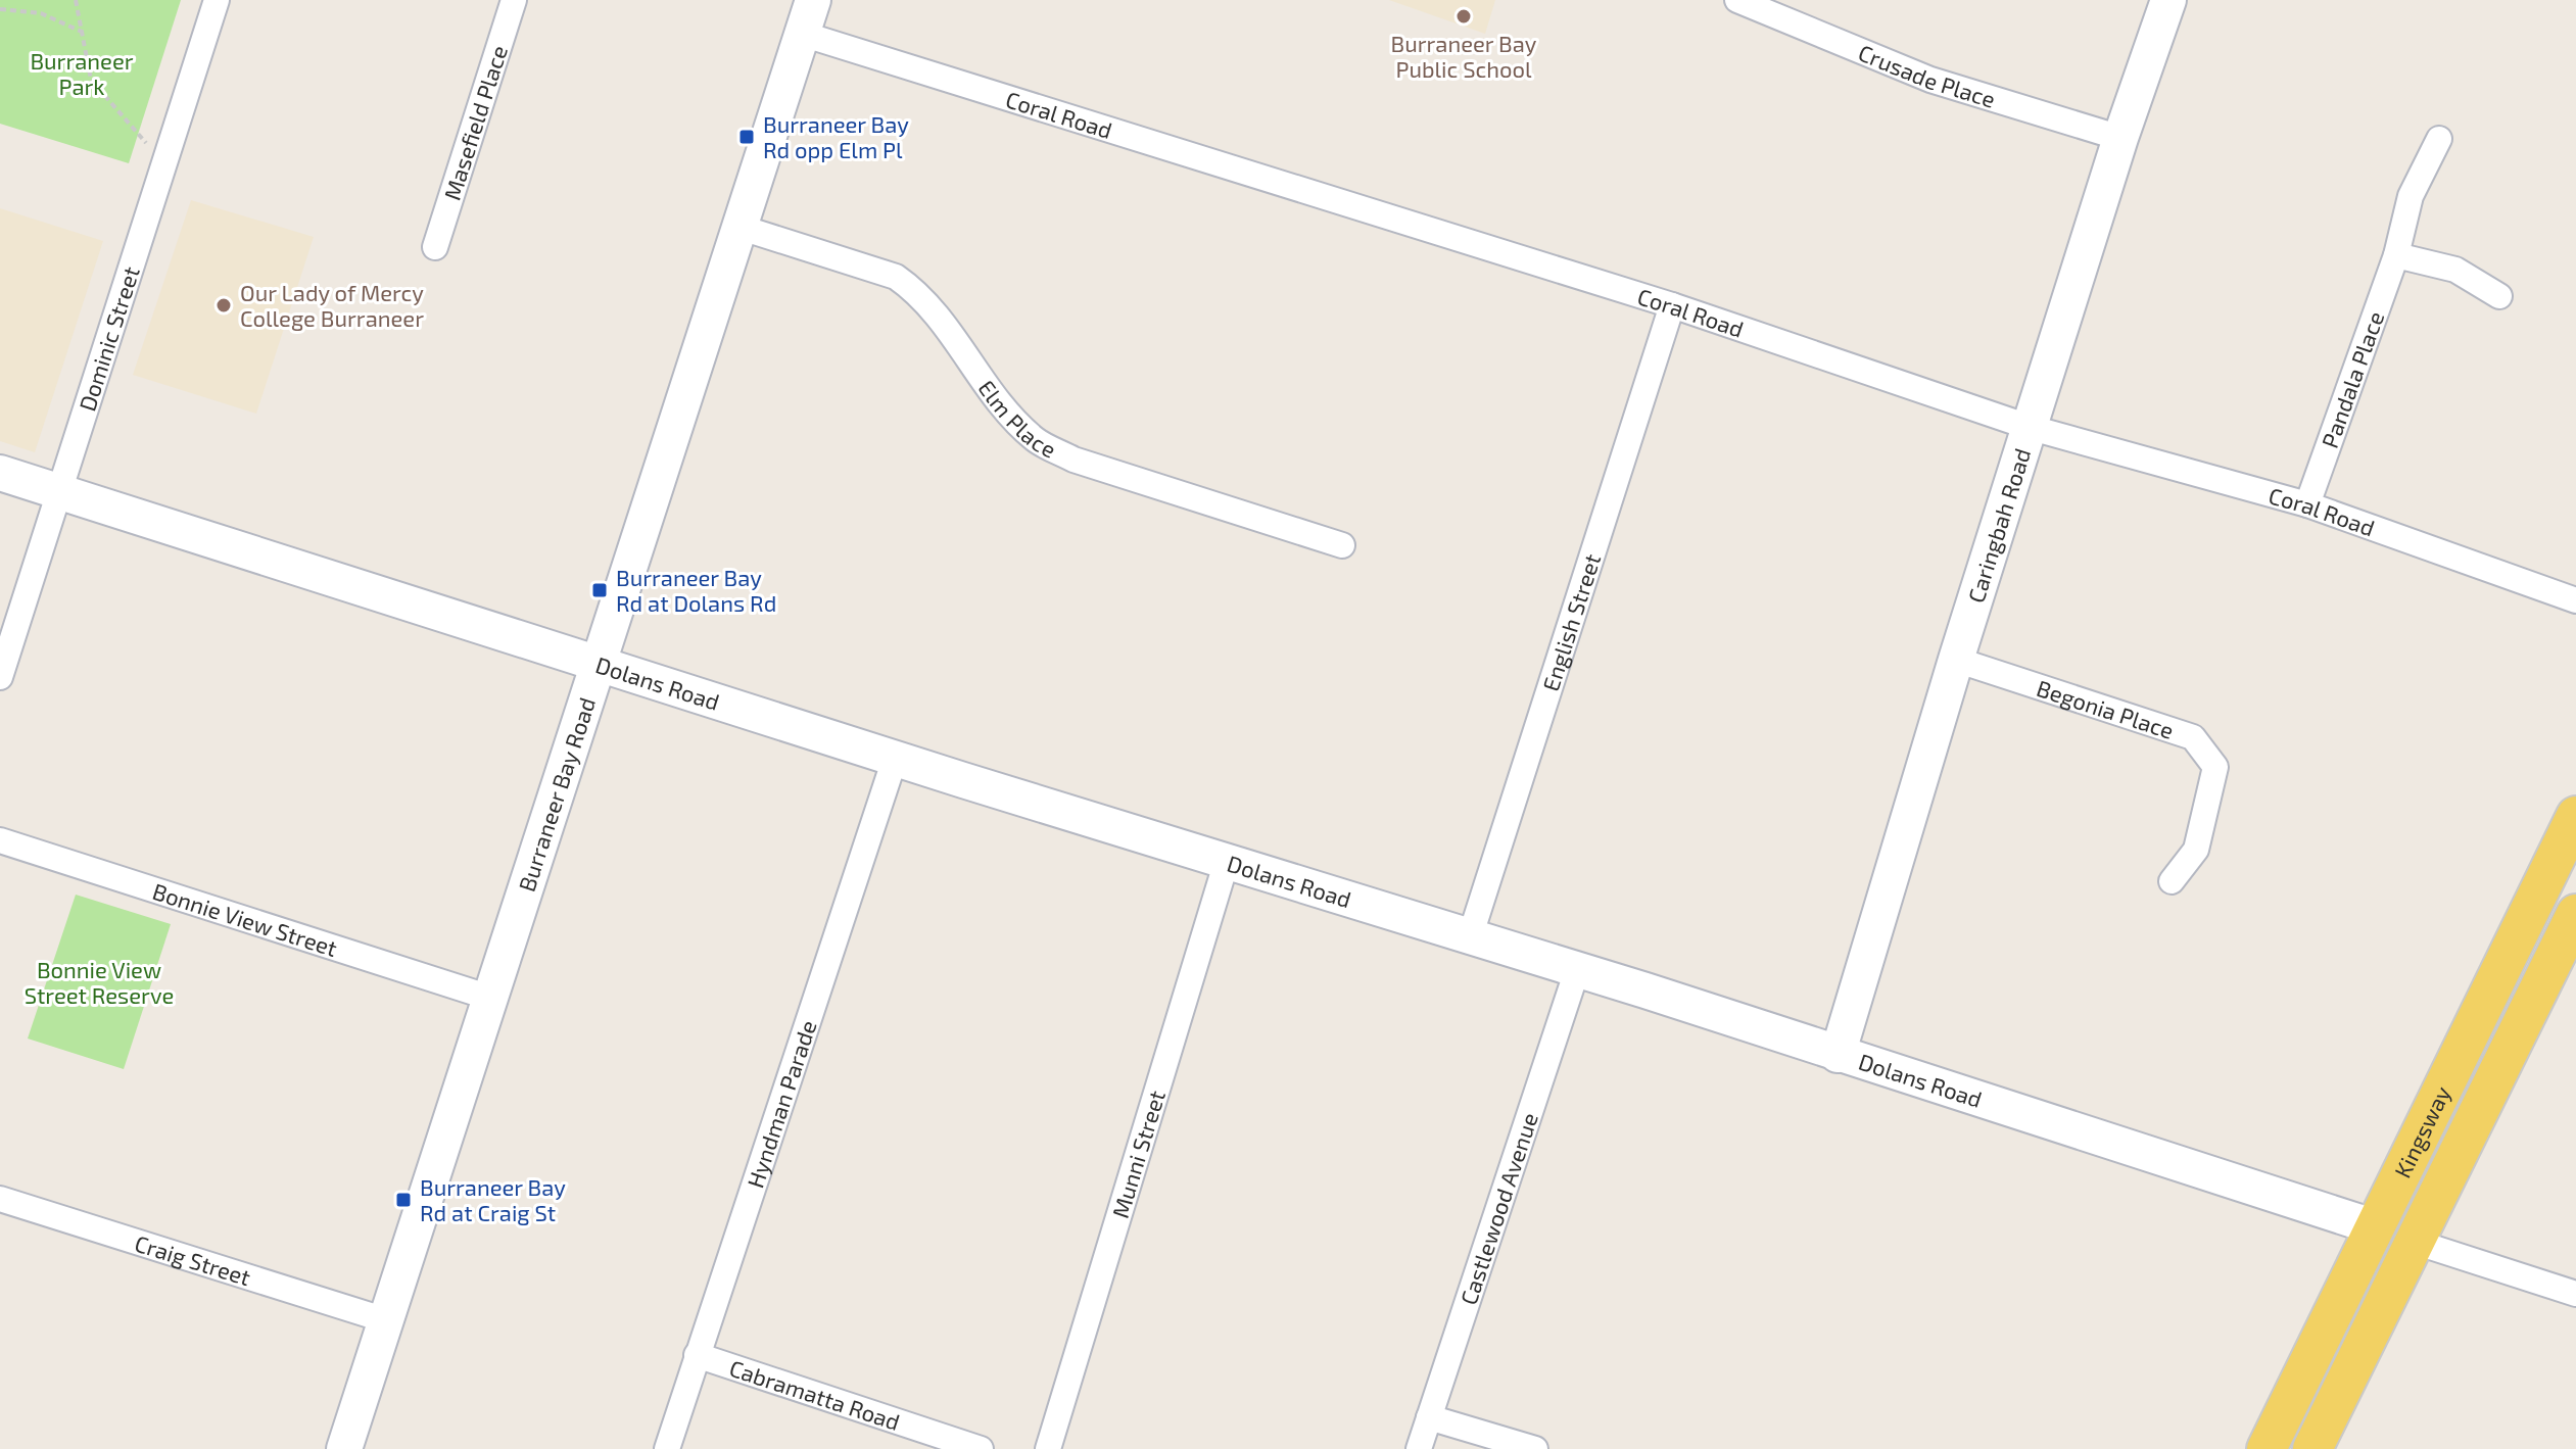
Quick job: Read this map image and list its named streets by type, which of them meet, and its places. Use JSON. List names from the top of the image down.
{
  "streets": {
    "main road": ["Dolans Road", "Kingsway"],
    "street": [
      "Crusade Place",
      "Coral Road",
      "Masefield Place",
      "Dominic Street",
      "Pandala Place",
      "Elm Place",
      "Caringbah Road",
      "English Street",
      "Begonia Place",
      "Burraneer Bay Road",
      "Bonnie View Street",
      "Hyndman Parade",
      "Munni Street",
      "Castlewood Avenue",
      "Craig Street",
      "Cabramatta Road"
    ]
  },
  "crossings": [
    ["Crusade Place", "Caringbah Road"],
    ["Coral Road", "Pandala Place"],
    ["Coral Road", "Caringbah Road"],
    ["Coral Road", "English Street"],
    ["Coral Road", "Burraneer Bay Road"],
    ["Dominic Street", "Dolans Road"],
    ["Elm Place", "Burraneer Bay Road"],
    ["Caringbah Road", "Dolans Road"],
    ["Caringbah Road", "Begonia Place"],
    ["English Street", "Dolans Road"],
    ["Dolans Road", "Burraneer Bay Road"],
    ["Dolans Road", "Hyndman Parade"],
    ["Dolans Road", "Kingsway"],
    ["Dolans Road", "Munni Street"],
    ["Dolans Road", "Castlewood Avenue"],
    ["Burraneer Bay Road", "Bonnie View Street"],
    ["Burraneer Bay Road", "Craig Street"],
    ["Hyndman Parade", "Cabramatta Road"]
  ],
  "parks": ["Burraneer Park", "Bonnie View Street Reserve"],
  "places": {
    "other": ["Burraneer Bay Public School", "Our Lady of Mercy College Burraneer"],
    "transit": ["Burraneer Bay Rd opp Elm Pl", "Burraneer Bay Rd at Dolans Rd", "Burraneer Bay Rd at Craig St"]
  }
}
